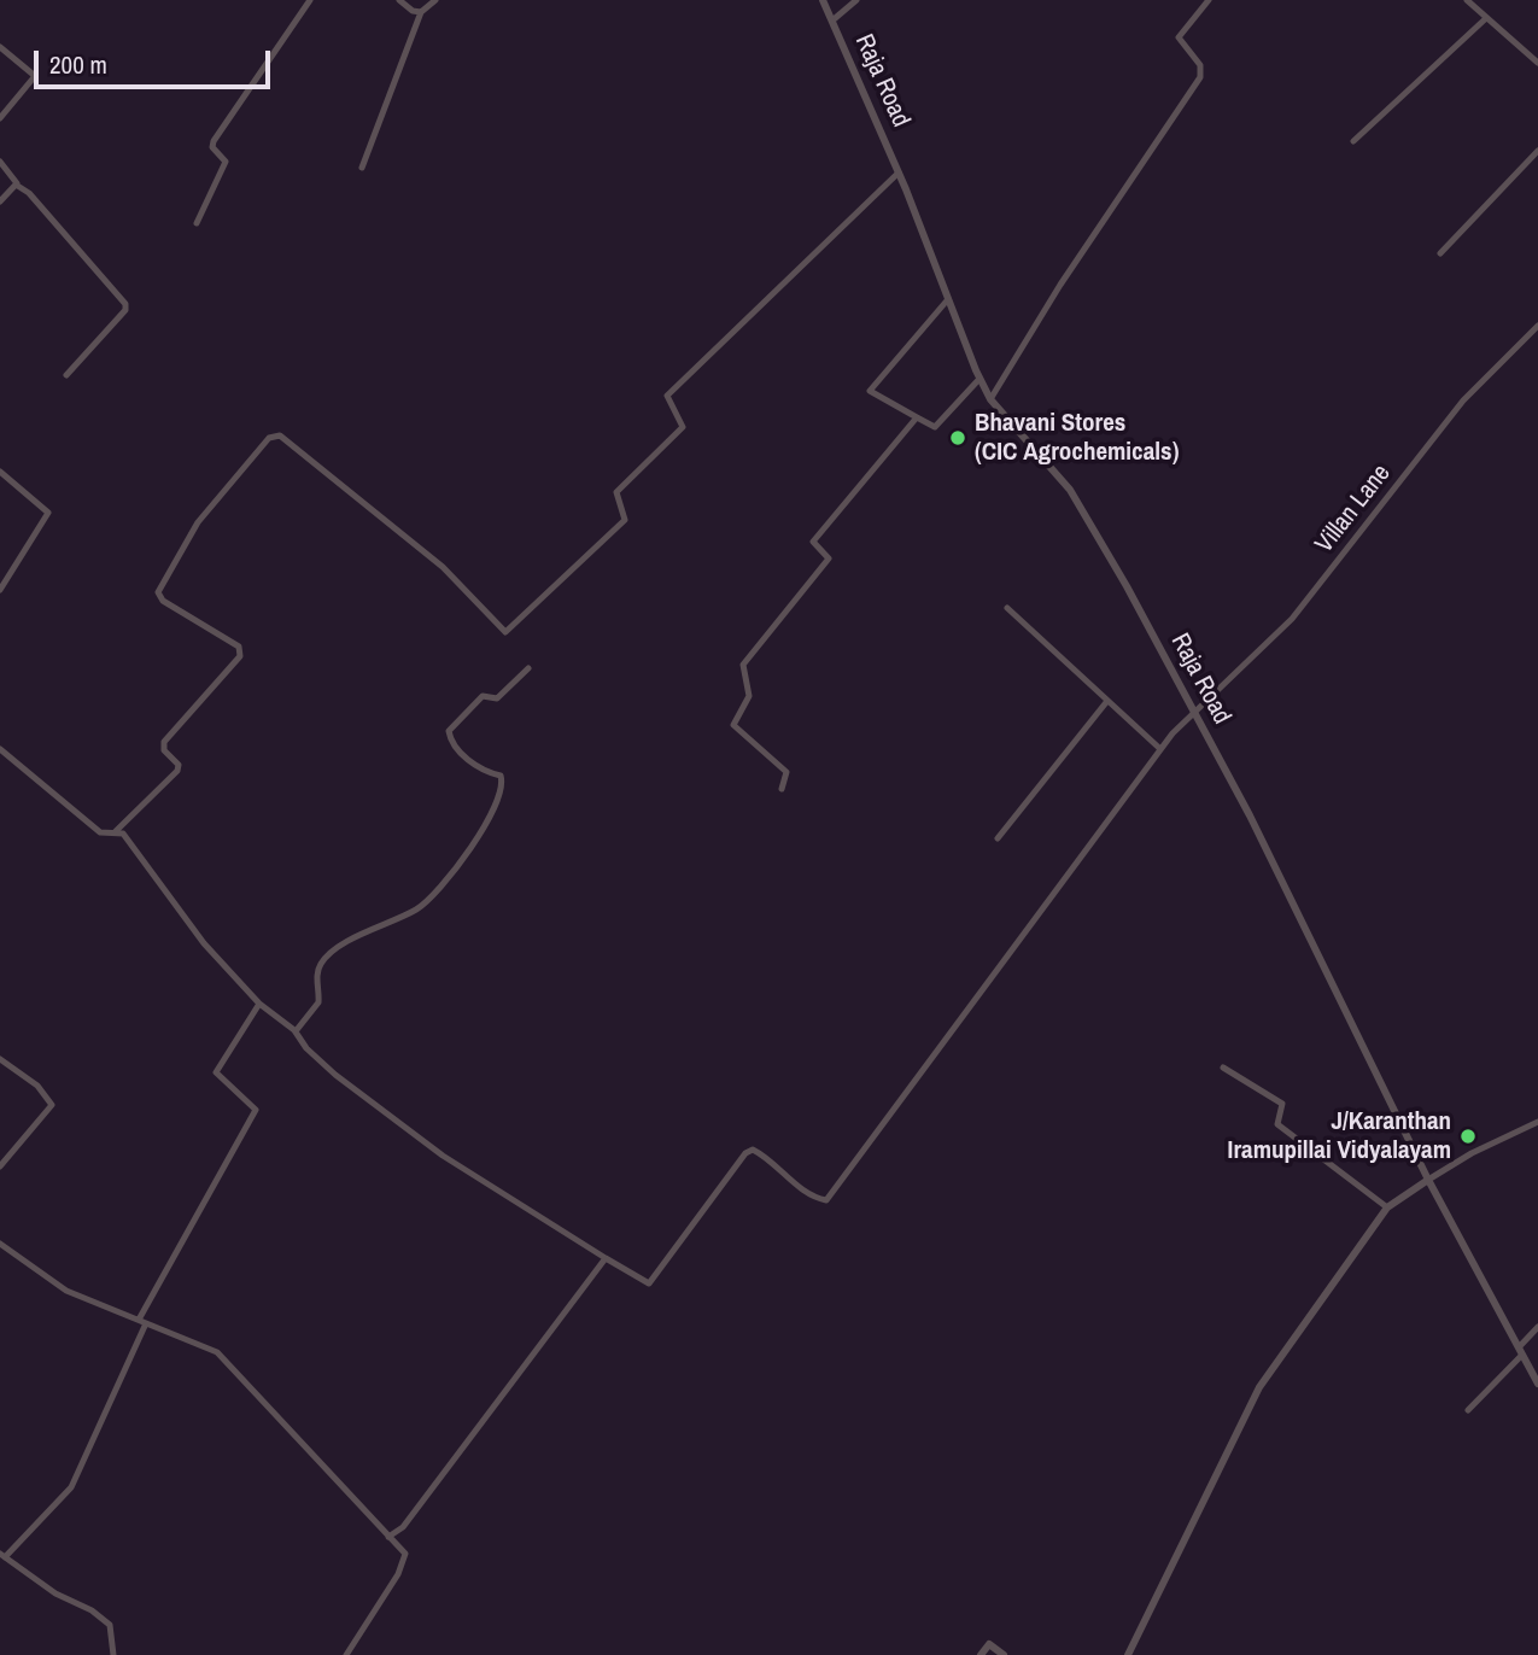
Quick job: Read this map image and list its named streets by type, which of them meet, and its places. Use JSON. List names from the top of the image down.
{
  "streets": {
    "street": ["Raja Road", "Villan Lane"]
  },
  "crossings": [
    ["Raja Road", "Villan Lane"]
  ],
  "places": ["Bhavani Stores (CIC Agrochemicals)", "J/Karanthan Iramupillai Vidyalayam"],
  "scale_bar": "200 m"
}
